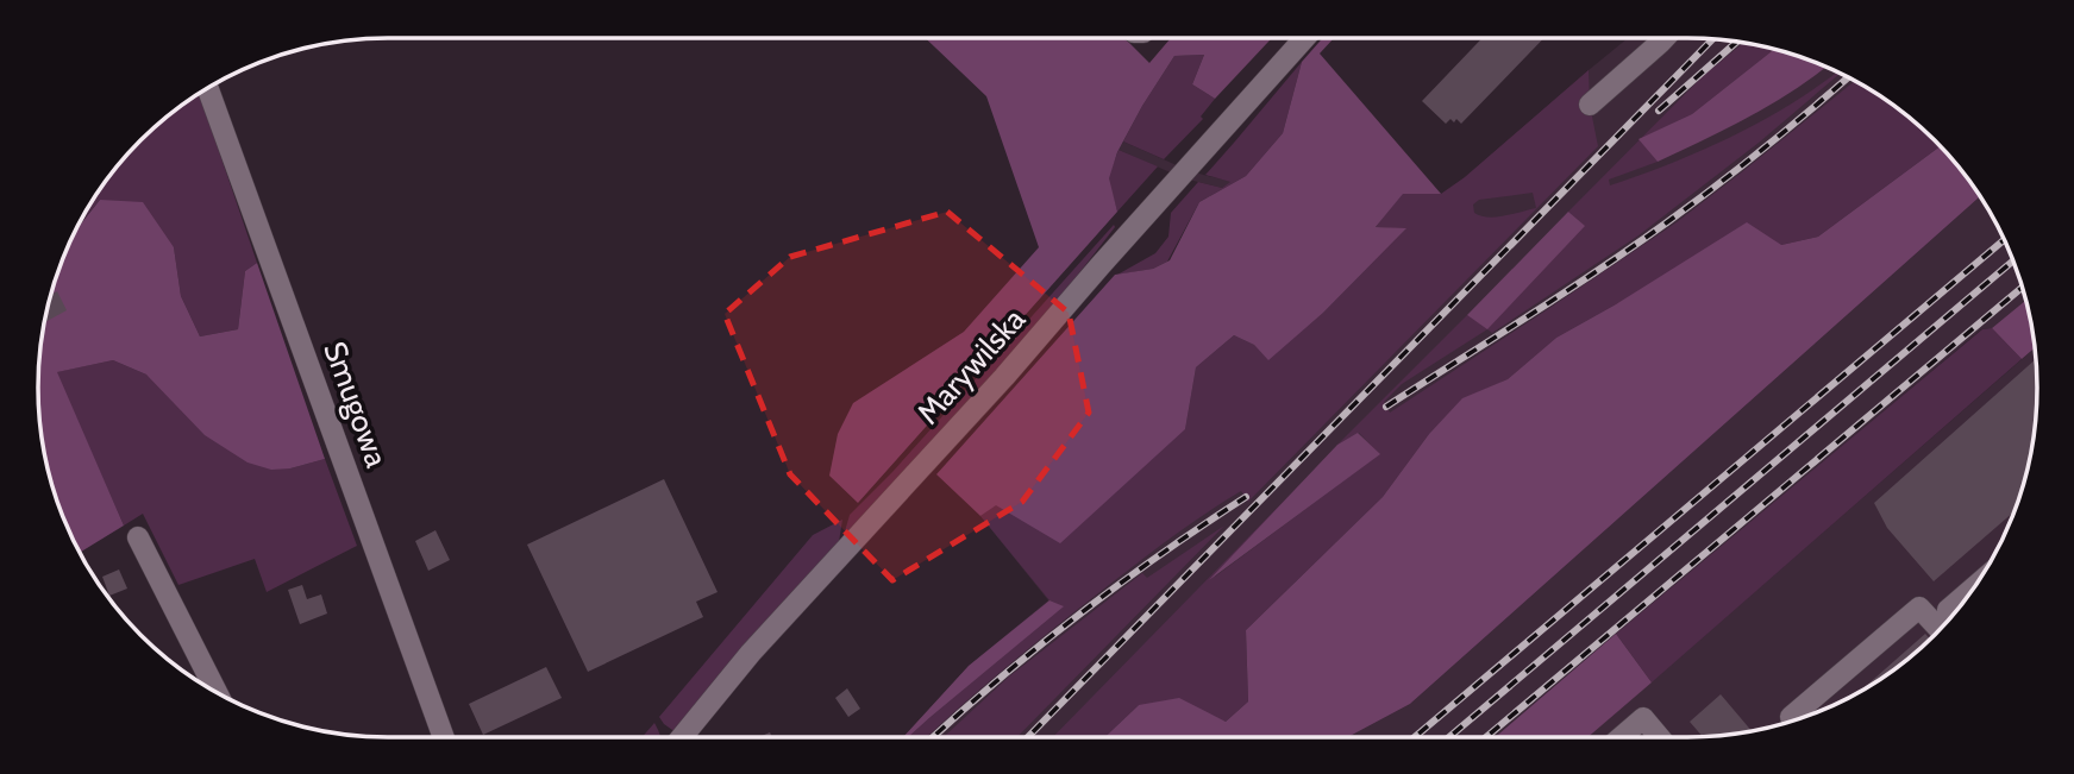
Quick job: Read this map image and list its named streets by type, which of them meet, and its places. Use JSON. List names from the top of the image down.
{
  "streets": {
    "street": ["Marywilska", "Smugowa"]
  }
}
